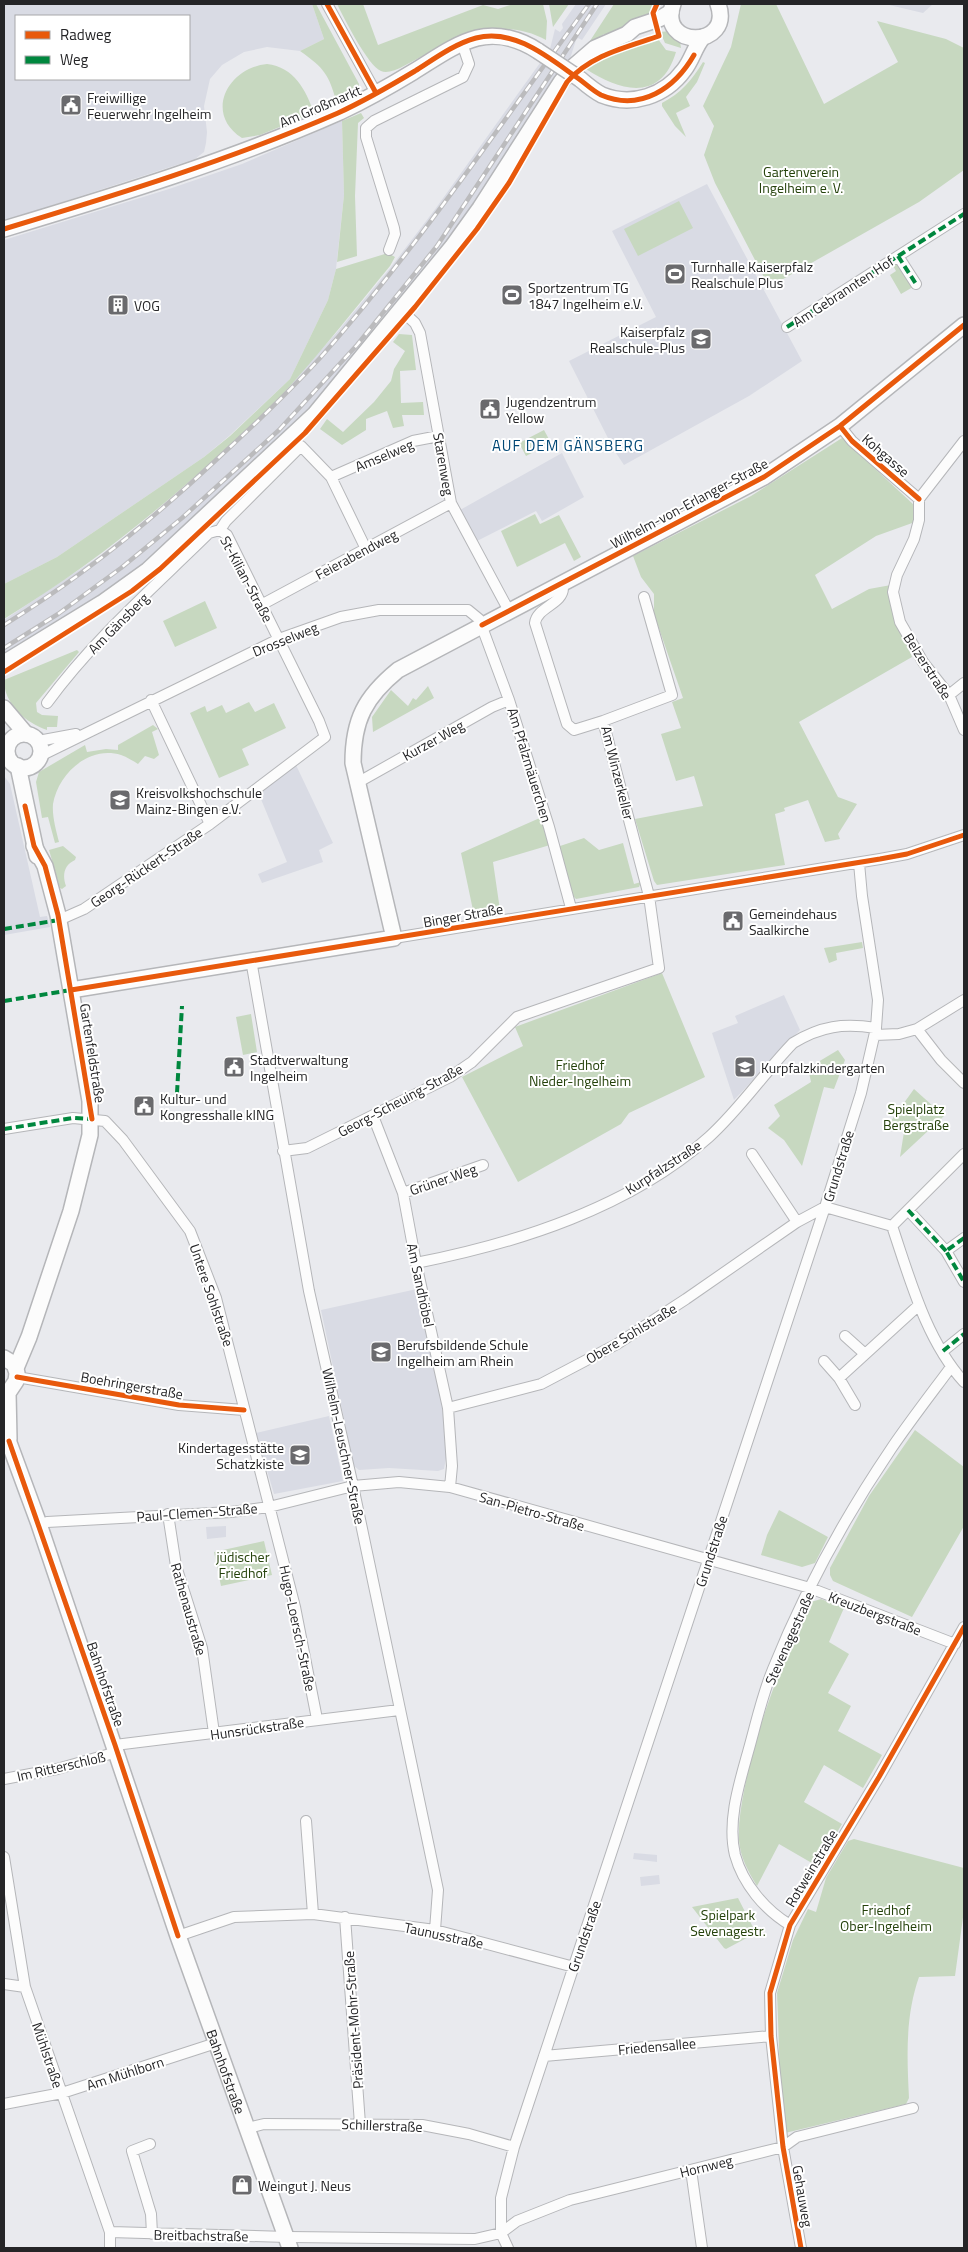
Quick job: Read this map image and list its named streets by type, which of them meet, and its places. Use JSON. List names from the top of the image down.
{
  "streets": {
    "main road": [
      "Am Großmarkt",
      "Wilhelm-von-Erlanger-Straße",
      "Binger Straße",
      "Gartenfeldstraße",
      "Bahnhofstraße"
    ],
    "street": [
      "Am Gebrannten Hof",
      "Amselweg",
      "Kohgasse",
      "Starenweg",
      "Feierabendweg",
      "St-Kilian-Straße",
      "Am Gänsberg",
      "Drosselweg",
      "Belzerstraße",
      "Kurzer Weg",
      "Am Pfalzmäuerchen",
      "Am Winzerkeller",
      "Georg-Rückert-Straße",
      "Georg-Scheuing-Straße",
      "Grundstraße",
      "Kurpfalzstraße",
      "Grüner Weg",
      "Am Sandhöbel",
      "Untere Sohlstraße",
      "Obere Sohlstraße",
      "Boehringerstraße",
      "Wilhelm-Leuschner-Straße",
      "San-Pietro-Straße",
      "Paul-Clemen-Straße",
      "Rathenaustraße",
      "Kreuzbergstraße",
      "Hugo-Loersch-Straße",
      "Stevenagestraße",
      "Hunsrückstraße",
      "Im Ritterschloß",
      "Rotweinstraße",
      "Taunusstraße",
      "Präsident-Mohr-Straße",
      "Friedensallee",
      "Mühlstraße",
      "Am Mühlborn",
      "Schillerstraße",
      "Hornweg",
      "Gehauweg",
      "Breitbachstraße"
    ]
  },
  "crossings": [
    ["Amselweg", "Starenweg"],
    ["Amselweg", "Am Gänsberg"],
    ["Kohgasse", "Wilhelm-von-Erlanger-Straße"],
    ["Kohgasse", "Belzerstraße"],
    ["Starenweg", "Wilhelm-von-Erlanger-Straße"],
    ["Starenweg", "Feierabendweg"],
    ["Wilhelm-von-Erlanger-Straße", "Drosselweg"],
    ["Wilhelm-von-Erlanger-Straße", "Kurzer Weg"],
    ["Wilhelm-von-Erlanger-Straße", "Am Pfalzmäuerchen"],
    ["Wilhelm-von-Erlanger-Straße", "Binger Straße"],
    ["Feierabendweg", "St-Kilian-Straße"],
    ["St-Kilian-Straße", "Am Gänsberg"],
    ["St-Kilian-Straße", "Drosselweg"],
    ["St-Kilian-Straße", "Georg-Rückert-Straße"],
    ["Drosselweg", "Am Pfalzmäuerchen"],
    ["Drosselweg", "Gartenfeldstraße"],
    ["Kurzer Weg", "Am Pfalzmäuerchen"],
    ["Am Pfalzmäuerchen", "Binger Straße"],
    ["Am Winzerkeller", "Binger Straße"],
    ["Am Winzerkeller", "Georg-Scheuing-Straße"],
    ["Georg-Rückert-Straße", "Gartenfeldstraße"],
    ["Binger Straße", "Gartenfeldstraße"],
    ["Binger Straße", "Georg-Scheuing-Straße"],
    ["Binger Straße", "Grundstraße"],
    ["Binger Straße", "Wilhelm-Leuschner-Straße"],
    ["Gartenfeldstraße", "Untere Sohlstraße"],
    ["Gartenfeldstraße", "Boehringerstraße"],
    ["Gartenfeldstraße", "Bahnhofstraße"],
    ["Georg-Scheuing-Straße", "Am Sandhöbel"],
    ["Georg-Scheuing-Straße", "Wilhelm-Leuschner-Straße"],
    ["Grundstraße", "Kurpfalzstraße"],
    ["Grundstraße", "Obere Sohlstraße"],
    ["Grundstraße", "San-Pietro-Straße"],
    ["Grundstraße", "Kreuzbergstraße"],
    ["Grundstraße", "Taunusstraße"],
    ["Grundstraße", "Friedensallee"],
    ["Grundstraße", "Schillerstraße"],
    ["Grundstraße", "Hornweg"],
    ["Grundstraße", "Breitbachstraße"],
    ["Kurpfalzstraße", "Am Sandhöbel"],
    ["Grüner Weg", "Am Sandhöbel"],
    ["Am Sandhöbel", "Obere Sohlstraße"],
    ["Am Sandhöbel", "San-Pietro-Straße"],
    ["Untere Sohlstraße", "Boehringerstraße"],
    ["Untere Sohlstraße", "Paul-Clemen-Straße"],
    ["Untere Sohlstraße", "Hugo-Loersch-Straße"],
    ["Boehringerstraße", "Bahnhofstraße"],
    ["Wilhelm-Leuschner-Straße", "San-Pietro-Straße"],
    ["Wilhelm-Leuschner-Straße", "Paul-Clemen-Straße"],
    ["Wilhelm-Leuschner-Straße", "Hunsrückstraße"],
    ["Wilhelm-Leuschner-Straße", "Taunusstraße"],
    ["San-Pietro-Straße", "Paul-Clemen-Straße"],
    ["San-Pietro-Straße", "Kreuzbergstraße"],
    ["Paul-Clemen-Straße", "Rathenaustraße"],
    ["Paul-Clemen-Straße", "Hugo-Loersch-Straße"],
    ["Paul-Clemen-Straße", "Bahnhofstraße"],
    ["Rathenaustraße", "Hunsrückstraße"],
    ["Kreuzbergstraße", "Stevenagestraße"],
    ["Kreuzbergstraße", "Rotweinstraße"],
    ["Hugo-Loersch-Straße", "Hunsrückstraße"],
    ["Stevenagestraße", "Rotweinstraße"],
    ["Bahnhofstraße", "Hunsrückstraße"],
    ["Bahnhofstraße", "Im Ritterschloß"],
    ["Bahnhofstraße", "Taunusstraße"],
    ["Bahnhofstraße", "Am Mühlborn"],
    ["Bahnhofstraße", "Schillerstraße"],
    ["Bahnhofstraße", "Breitbachstraße"],
    ["Hunsrückstraße", "Im Ritterschloß"],
    ["Rotweinstraße", "Friedensallee"],
    ["Rotweinstraße", "Hornweg"],
    ["Rotweinstraße", "Gehauweg"],
    ["Taunusstraße", "Präsident-Mohr-Straße"],
    ["Präsident-Mohr-Straße", "Schillerstraße"],
    ["Mühlstraße", "Am Mühlborn"],
    ["Mühlstraße", "Breitbachstraße"],
    ["Hornweg", "Gehauweg"],
    ["Hornweg", "Breitbachstraße"]
  ],
  "districts": ["AUF DEM GÄNSBERG"],
  "parks": [
    "Gartenverein Ingelheim e. V.",
    "Friedhof Nieder-Ingelheim",
    "Spielplatz Bergstraße",
    "jüdischer Friedhof",
    "Friedhof Ober-Ingelheim",
    "Spielpark Sevenagestr."
  ],
  "places": {
    "public building": [
      "Freiwillige Feuerwehr Ingelheim",
      "Jugendzentrum Yellow",
      "Gemeindehaus Saalkirche",
      "Stadtverwaltung Ingelheim",
      "Kultur- und Kongresshalle kING"
    ],
    "sports": ["Turnhalle Kaiserpfalz Realschule Plus", "Sportzentrum TG 1847 Ingelheim e.V."],
    "building": ["VOG"],
    "school or university": [
      "Kaiserpfalz Realschule-Plus",
      "Kreisvolkshochschule Mainz-Bingen e.V.",
      "Kurpfalzkindergarten",
      "Berufsbildende Schule Ingelheim am Rhein",
      "Kindertagesstätte Schatzkiste"
    ],
    "shop": ["Weingut J. Neus"]
  },
  "legend": ["Radweg", "Weg"]
}
